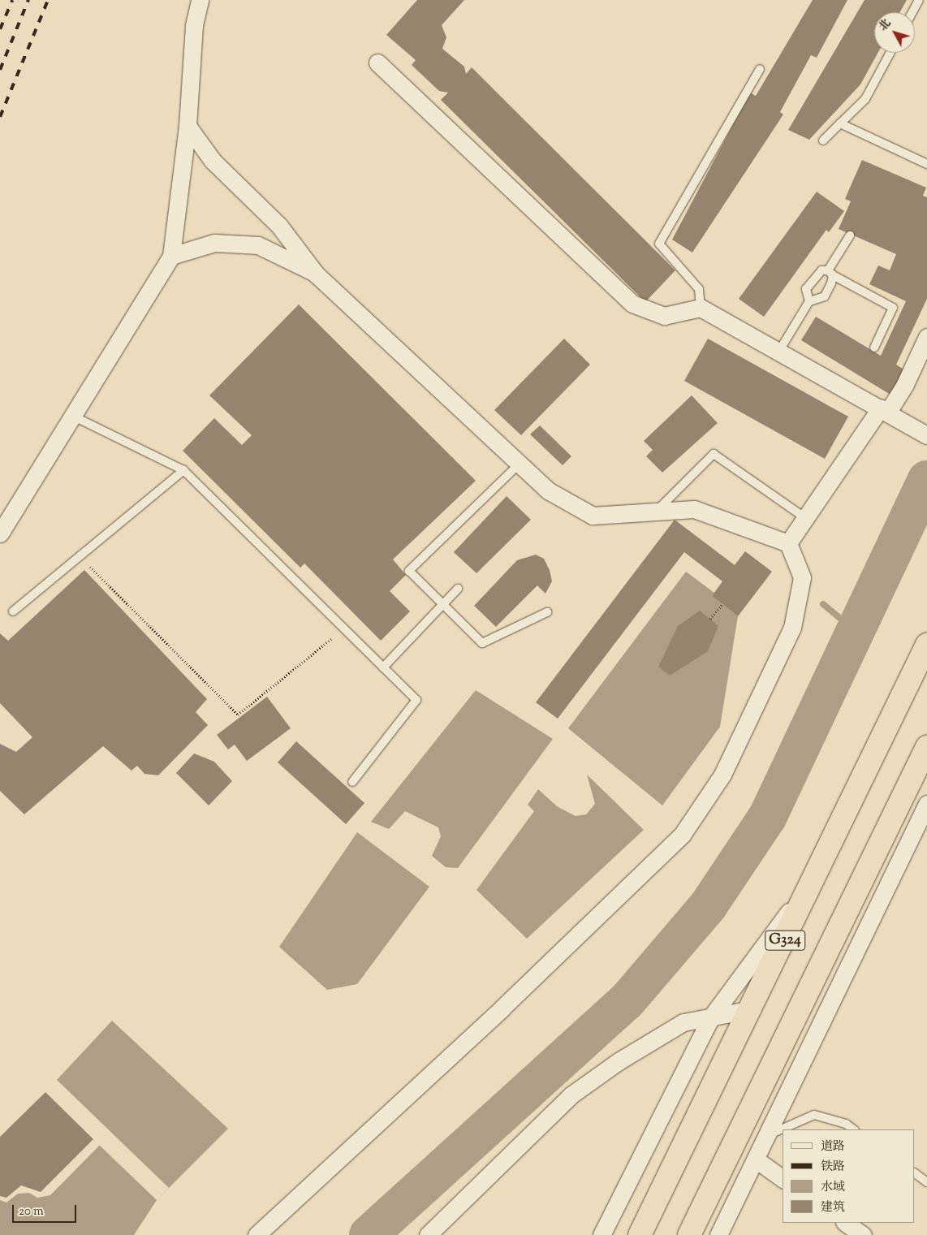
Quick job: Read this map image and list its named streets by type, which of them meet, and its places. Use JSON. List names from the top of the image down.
{
  "streets": {
    "highway": ["G324"]
  },
  "legend": [
    "道路",
    "铁路",
    "水域",
    "建筑"
  ],
  "scale_bar": "20 m",
  "north": "top left"
}
